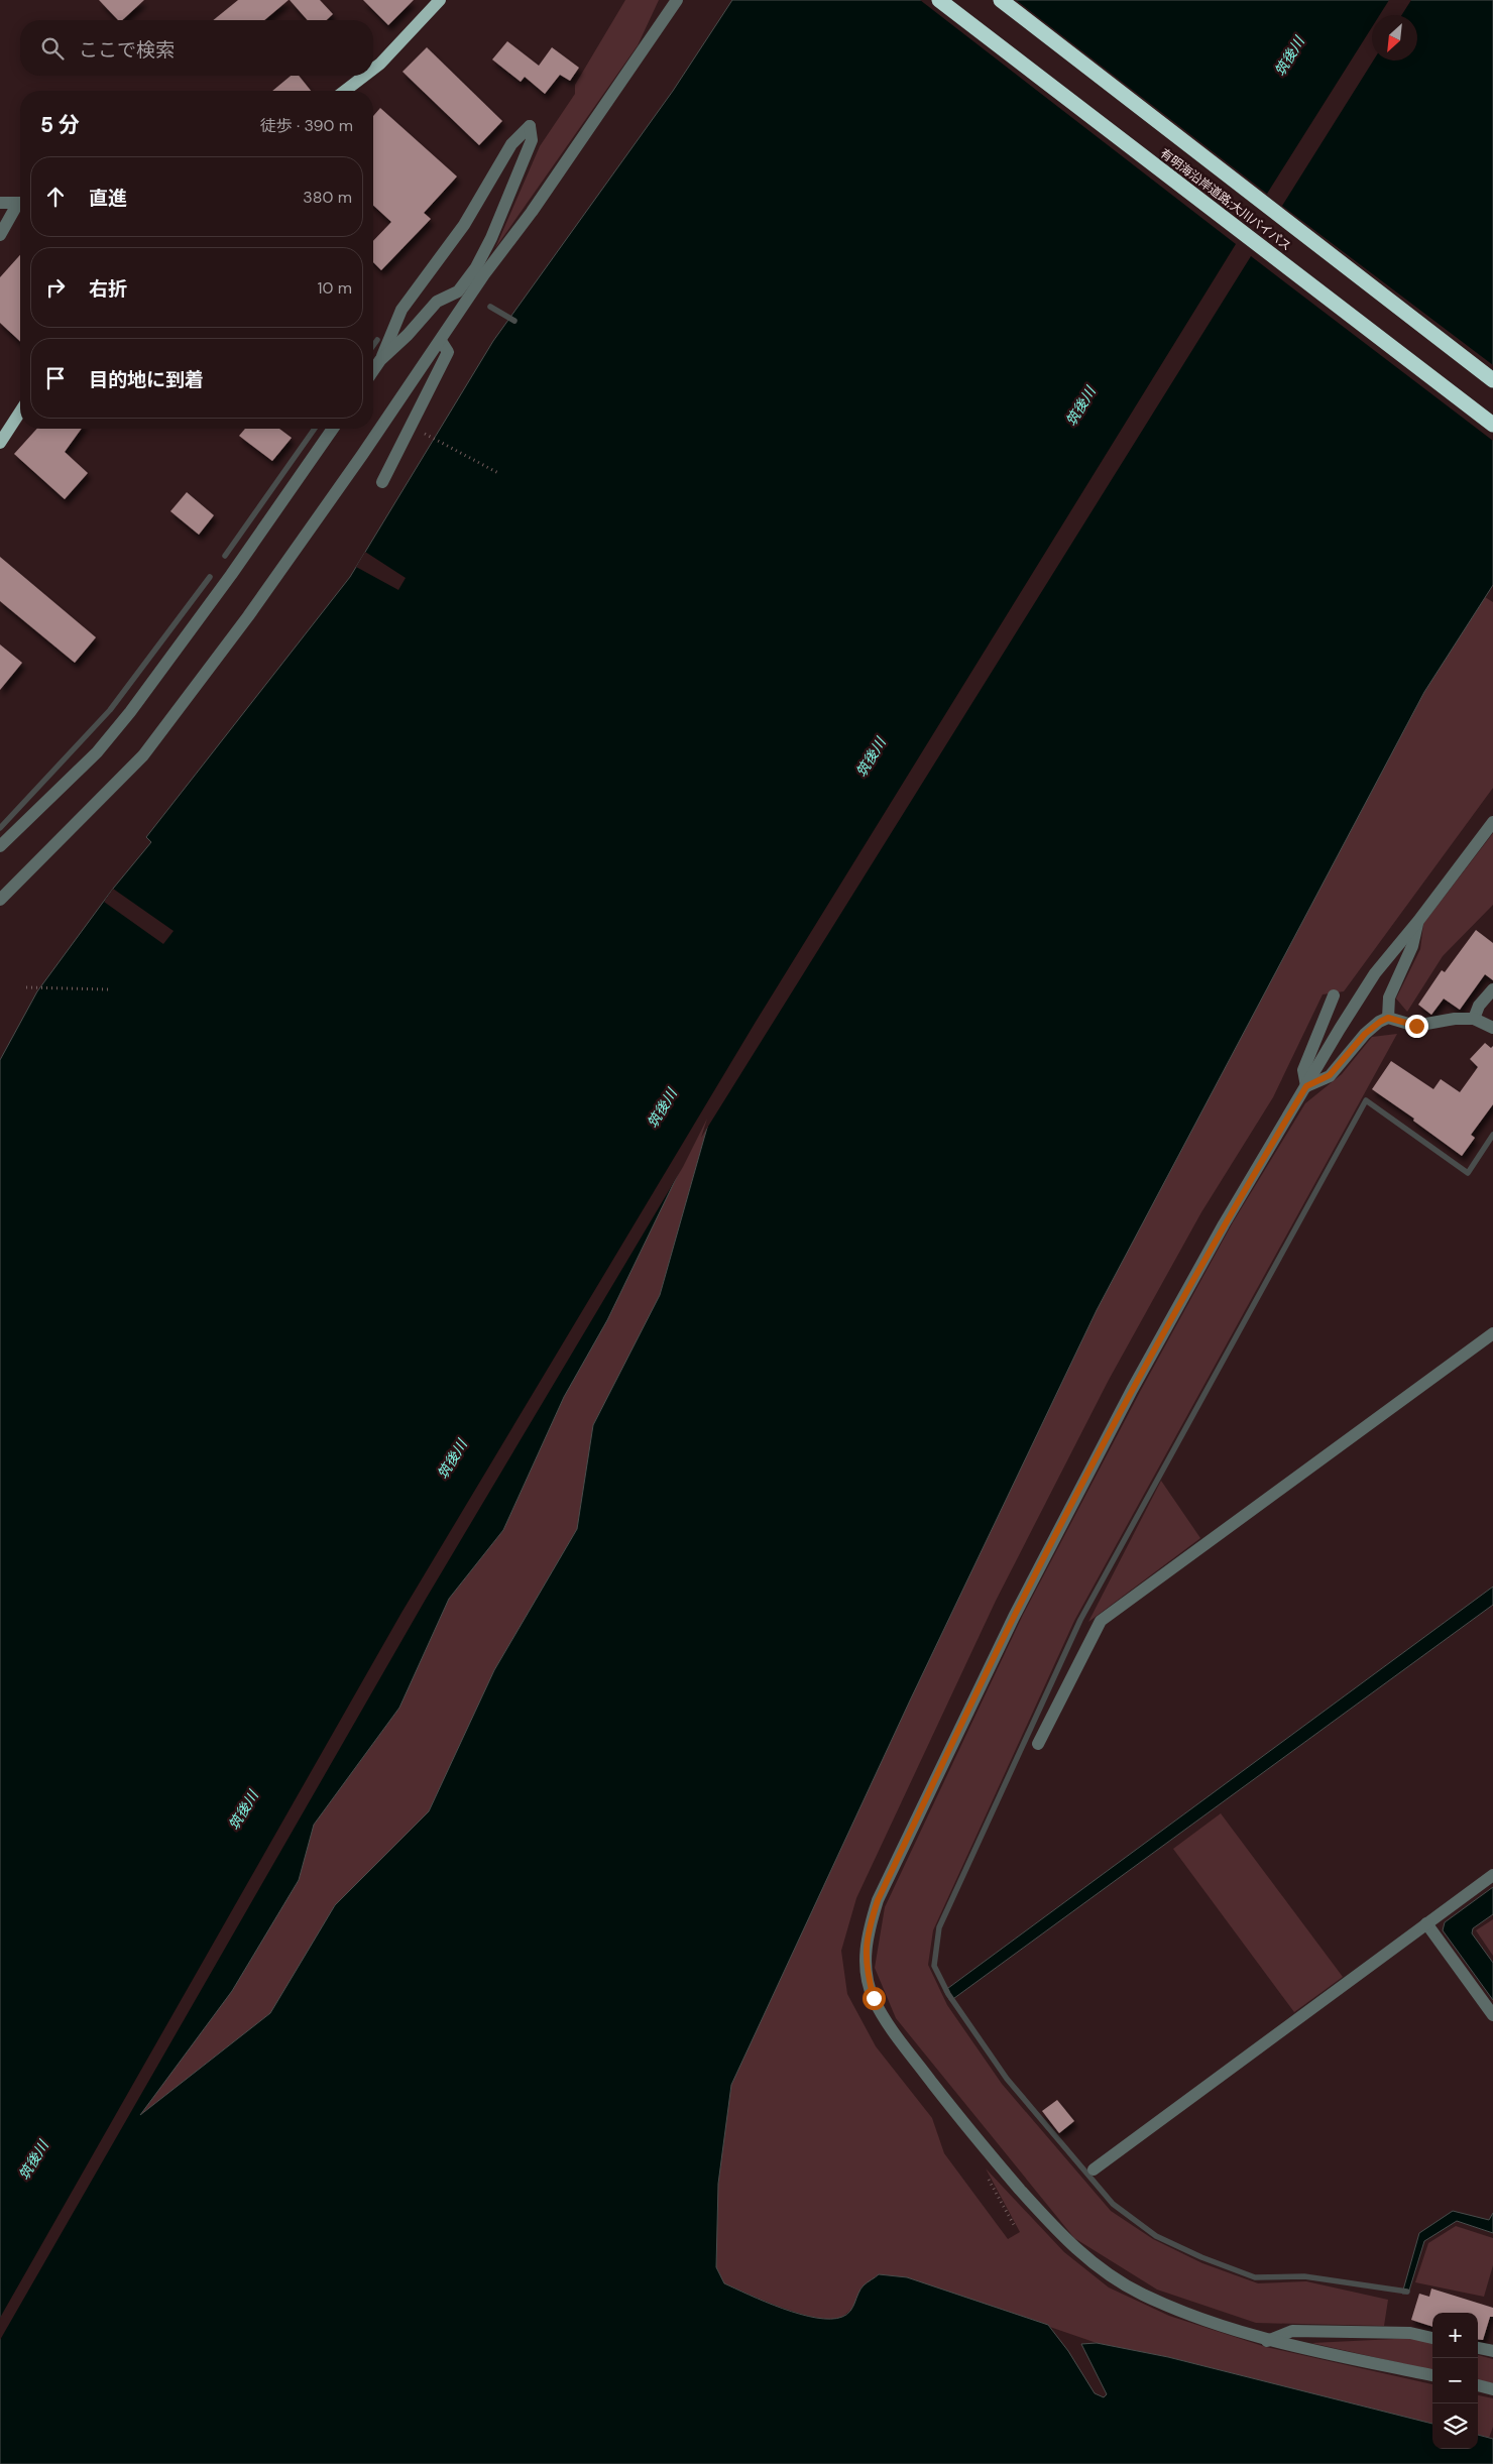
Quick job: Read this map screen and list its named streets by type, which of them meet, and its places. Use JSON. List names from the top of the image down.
{
  "streets": {
    "highway": ["有明海沿岸道路;大川バイパス"]
  },
  "water": ["筑後川"],
  "north": "bottom left",
  "page": {
    "search": "ここで検索",
    "heading": ["5 分", "徒歩 · 390 m"],
    "list": [
      ["直進", "380 m"],
      ["右折", "10 m"],
      "目的地に到着"
    ],
    "map_buttons": ["+", "−"]
  }
}
